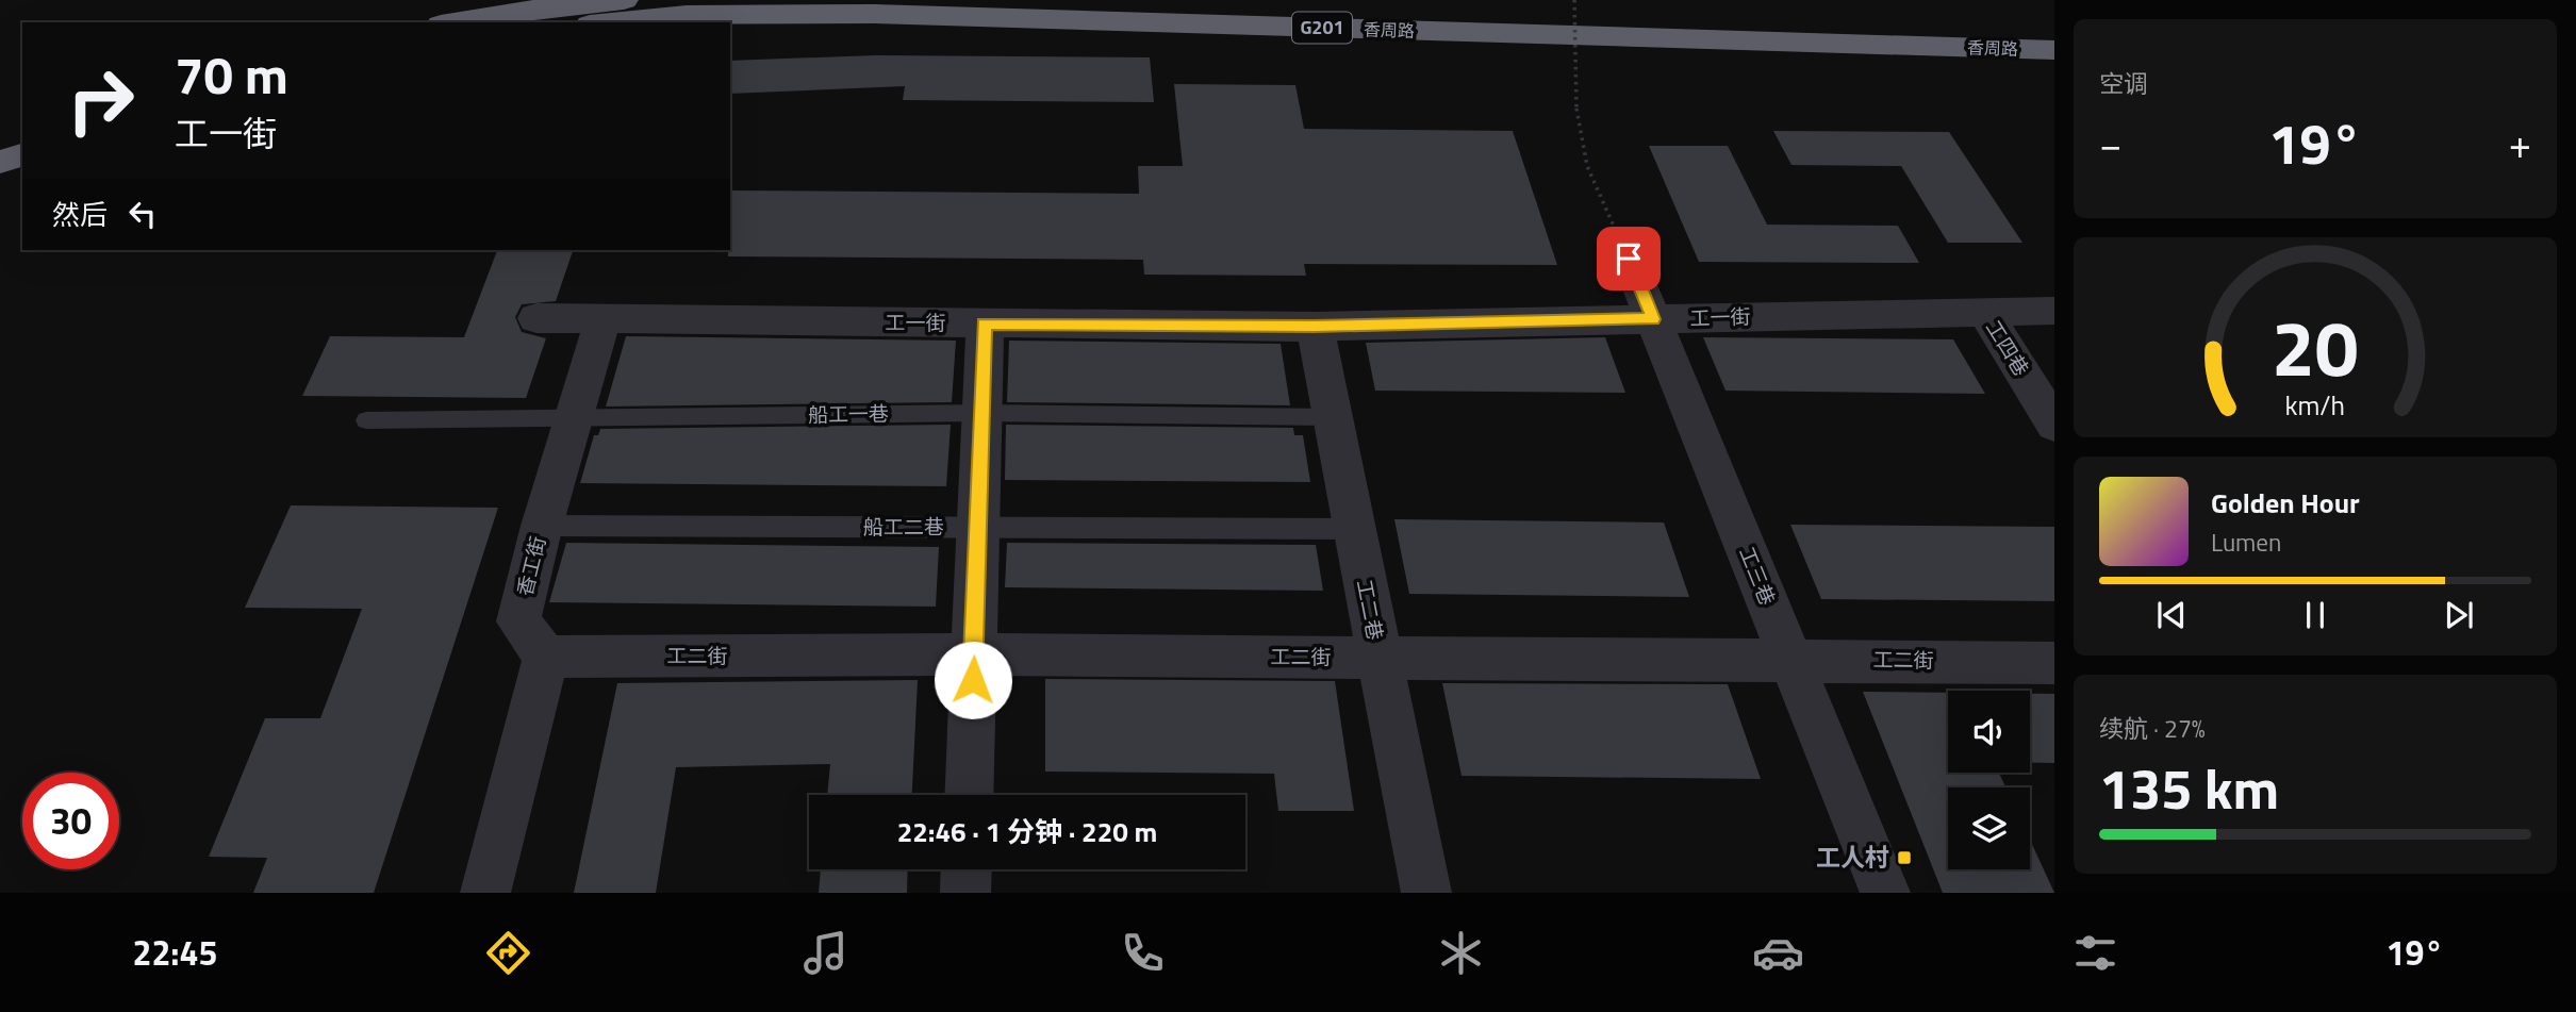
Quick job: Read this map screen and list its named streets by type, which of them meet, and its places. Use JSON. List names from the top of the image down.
{
  "streets": {
    "highway": ["G201", "香周路"],
    "street": [
      "工一街",
      "工四巷",
      "香工街",
      "工三巷",
      "工二巷",
      "工二街"
    ],
    "lane": ["船工一巷", "船工二巷"]
  },
  "crossings": [
    ["工一街", "工四巷"],
    ["工一街", "香工街"],
    ["工一街", "工三巷"],
    ["工一街", "工二巷"],
    ["船工一巷", "香工街"],
    ["船工一巷", "工二巷"],
    ["船工二巷", "香工街"],
    ["船工二巷", "工二巷"],
    ["香工街", "工二街"],
    ["工三巷", "工二街"],
    ["工二巷", "工二街"]
  ],
  "places": {
    "transit": ["工人村"]
  },
  "page": {
    "tile": [
      "空调",
      ["续航 · 27%", "135 km"]
    ],
    "turn": ["70 m", "工一街"],
    "heat": ["−", "19°", "+"],
    "then": "然后",
    "song": ["Golden Hour", "Lumen"],
    "limit": "30",
    "trip": "22:46 · 1 分钟 · 220 m",
    "tabs": ["22:45", "19°"],
    "gauge": ["20", "km/h"]
  }
}
